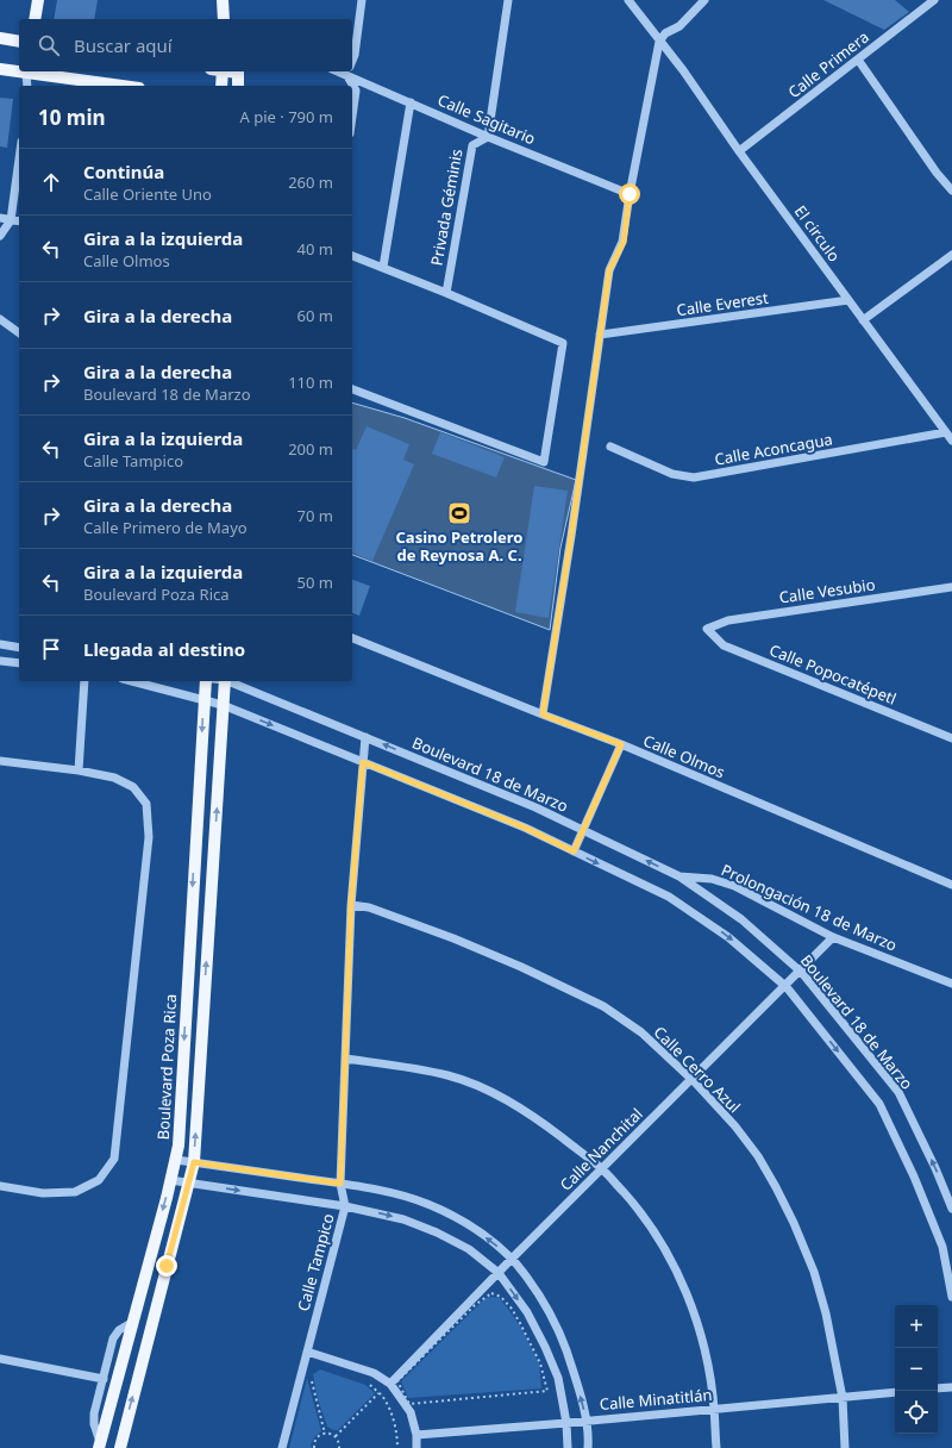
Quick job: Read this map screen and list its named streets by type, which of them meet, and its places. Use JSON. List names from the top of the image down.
{
  "streets": {
    "main road": ["Boulevard Poza Rica"],
    "street": [
      "Calle Primera",
      "Calle Sagitario",
      "Privada Géminis",
      "El circulo",
      "Calle Everest",
      "Calle Aconcagua",
      "Calle Vesubio",
      "Calle Popocatépetl",
      "Calle Olmos",
      "Boulevard 18 de Marzo",
      "Prolongación 18 de Marzo",
      "Calle Cerro Azul",
      "Calle Nanchital",
      "Calle Tampico",
      "Calle Minatitlán"
    ]
  },
  "crossings": [
    ["Calle Primera", "El circulo"],
    ["Calle Sagitario", "Privada Géminis"],
    ["El circulo", "Calle Everest"],
    ["El circulo", "Calle Aconcagua"],
    ["Calle Vesubio", "Calle Popocatépetl"],
    ["Boulevard 18 de Marzo", "Prolongación 18 de Marzo"],
    ["Boulevard 18 de Marzo", "Calle Nanchital"],
    ["Boulevard 18 de Marzo", "Calle Tampico"],
    ["Prolongación 18 de Marzo", "Calle Nanchital"],
    ["Calle Cerro Azul", "Calle Nanchital"],
    ["Calle Cerro Azul", "Calle Tampico"],
    ["Calle Cerro Azul", "Calle Minatitlán"]
  ],
  "places": {
    "sports": ["Casino Petrolero de Reynosa A. C."]
  },
  "page": {
    "search": "Buscar aquí",
    "heading": ["10 min", "A pie · 790 m"],
    "list": [
      ["Continúa", "Calle Oriente Uno", "260 m"],
      ["Gira a la izquierda", "Calle Olmos", "40 m"],
      ["Gira a la derecha", "60 m"],
      ["Gira a la derecha", "Boulevard 18 de Marzo", "110 m"],
      ["Gira a la izquierda", "Calle Tampico", "200 m"],
      ["Gira a la derecha", "Calle Primero de Mayo", "70 m"],
      ["Gira a la izquierda", "Boulevard Poza Rica", "50 m"],
      "Llegada al destino"
    ],
    "map_buttons": ["+", "−"]
  }
}
